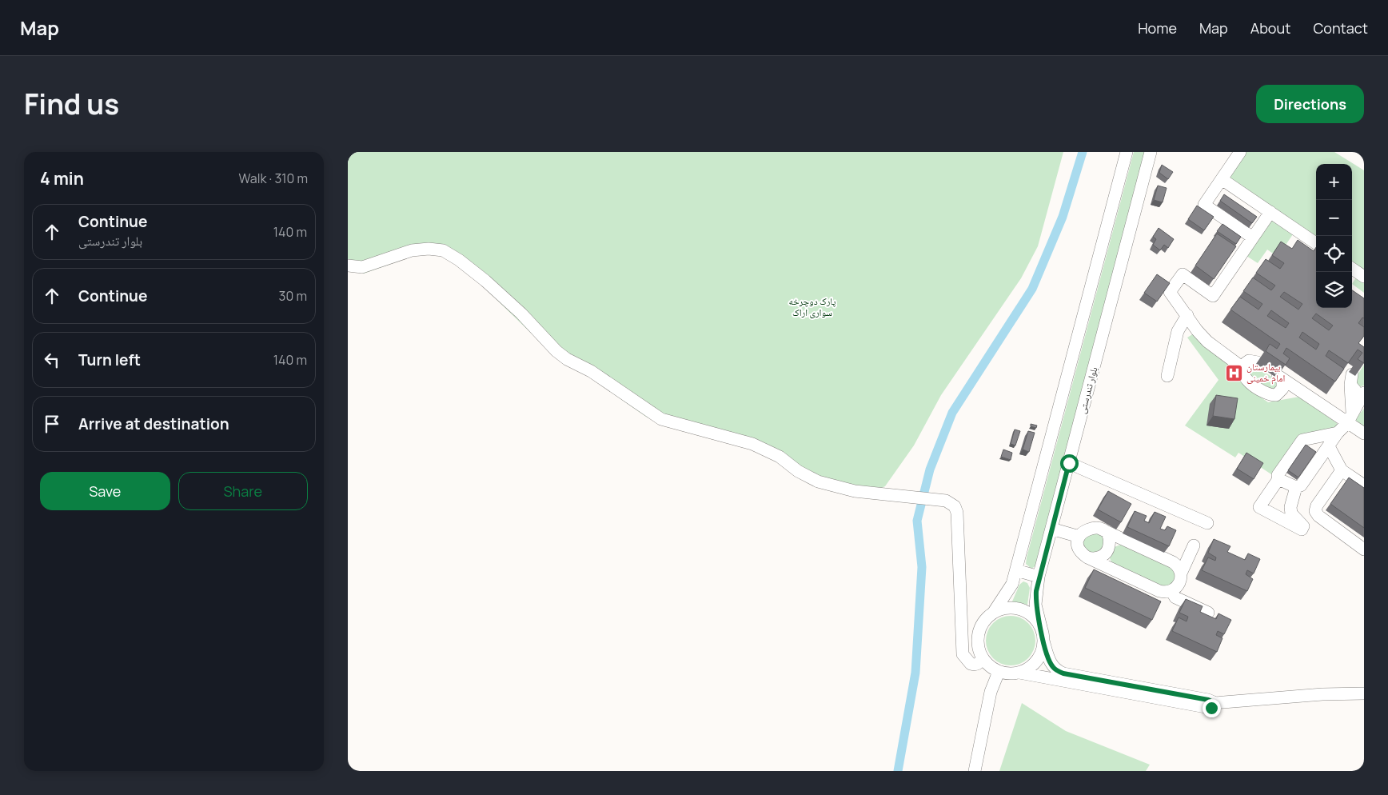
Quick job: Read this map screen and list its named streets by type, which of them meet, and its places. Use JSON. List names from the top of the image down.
{
  "streets": {
    "street": ["بلوار تندرستی"]
  },
  "parks": ["پارک دوچرخه سواری اراک"],
  "places": {
    "hospital": ["بیمارستان امام خمینی"]
  },
  "page": {
    "header": "Map",
    "nav": [
      "Home",
      "Map",
      "About",
      "Contact"
    ],
    "title": "Find us",
    "buttons": [
      "Directions",
      ["Save", "Share"]
    ],
    "heading": ["4 min", "Walk · 310 m"],
    "map_buttons": ["+", "−"],
    "list": [
      ["Continue", "بلوار تندرستی", "140 m"],
      ["Continue", "30 m"],
      ["Turn left", "140 m"],
      "Arrive at destination"
    ]
  }
}
